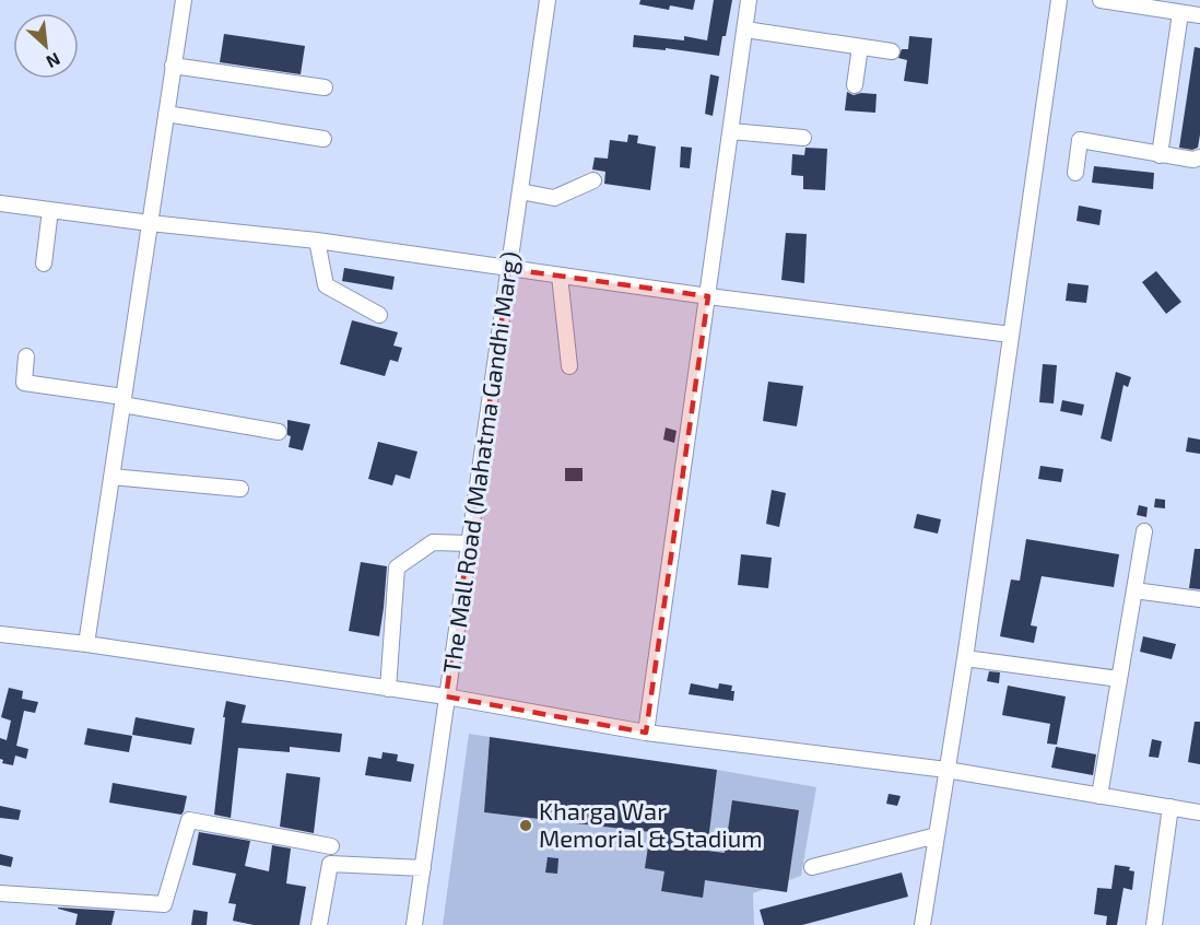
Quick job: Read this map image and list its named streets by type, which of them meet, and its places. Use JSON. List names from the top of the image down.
{
  "streets": {
    "street": ["The Mall Road (Mahatma Gandhi Marg)"]
  },
  "places": ["Kharga War Memorial & Stadium"],
  "north": "bottom right"
}
